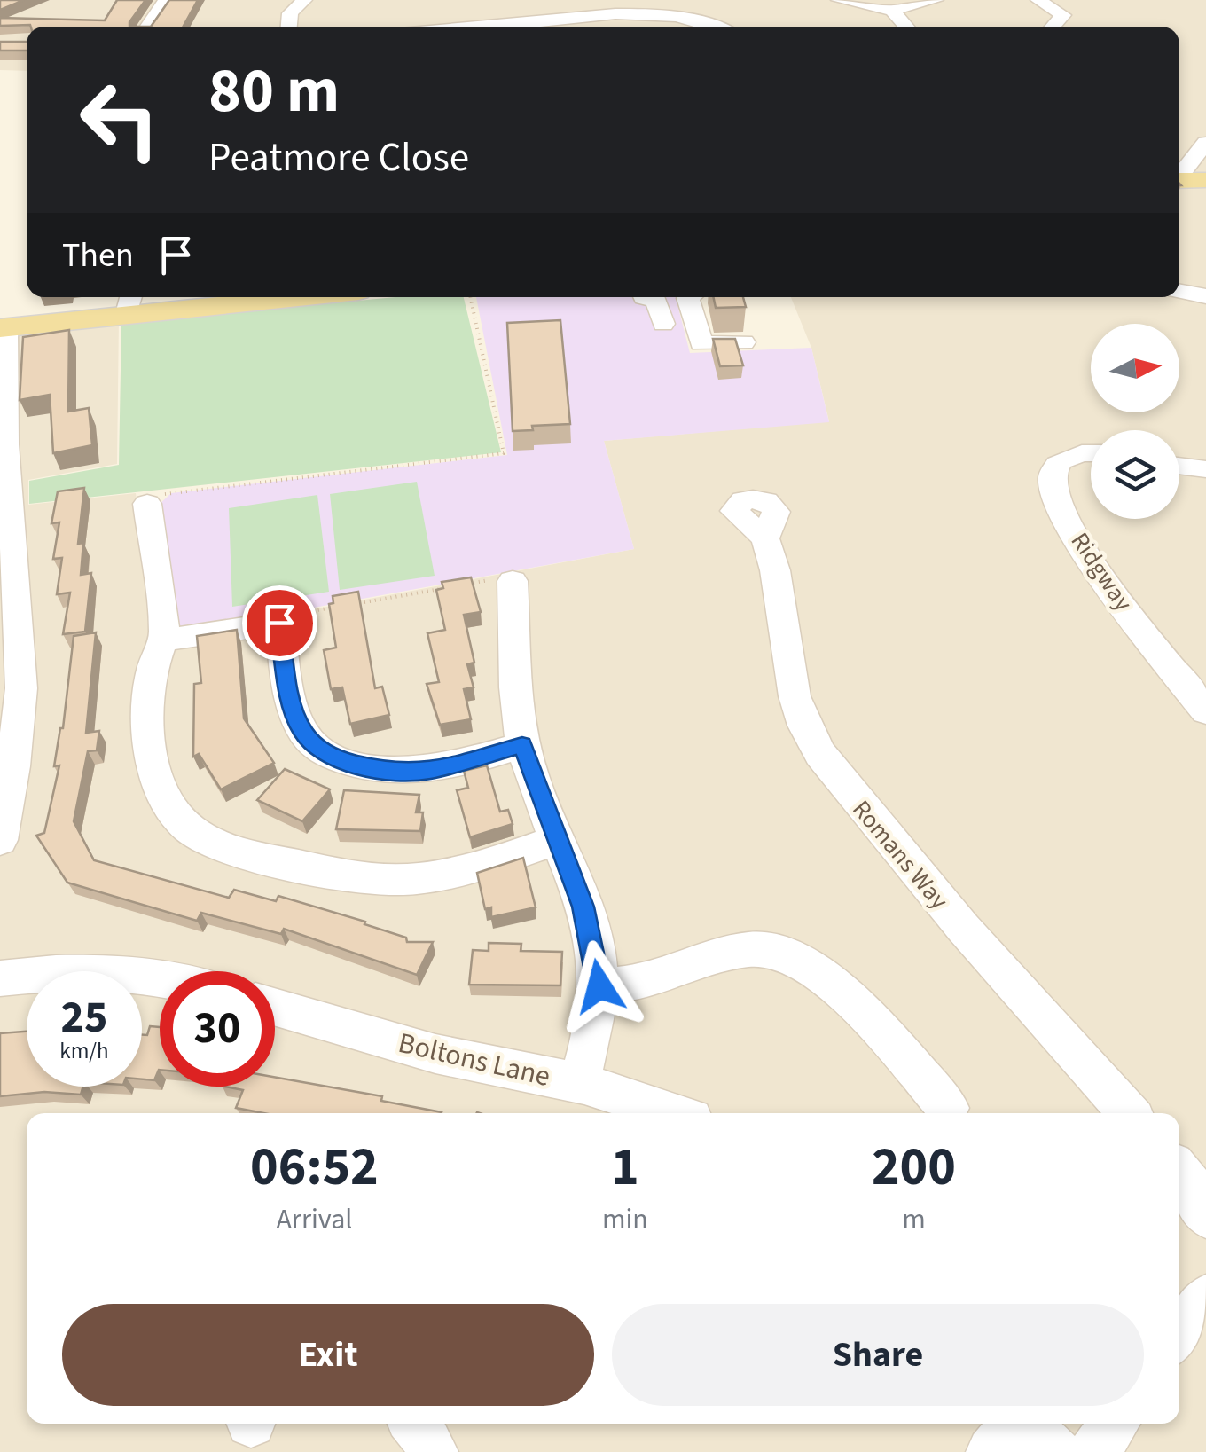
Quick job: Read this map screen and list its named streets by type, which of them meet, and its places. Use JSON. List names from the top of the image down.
{
  "streets": {
    "street": ["Ridgway", "Romans Way", "Boltons Lane"]
  },
  "north": "right",
  "page": {
    "turn": ["80 m", "Peatmore Close"],
    "then": "Then",
    "speed": "25 km/h",
    "limit": "30",
    "eta": [
      "06:52",
      "Arrival",
      "1",
      "min",
      "200",
      "m"
    ],
    "buttons": ["Exit", "Share"]
  }
}
